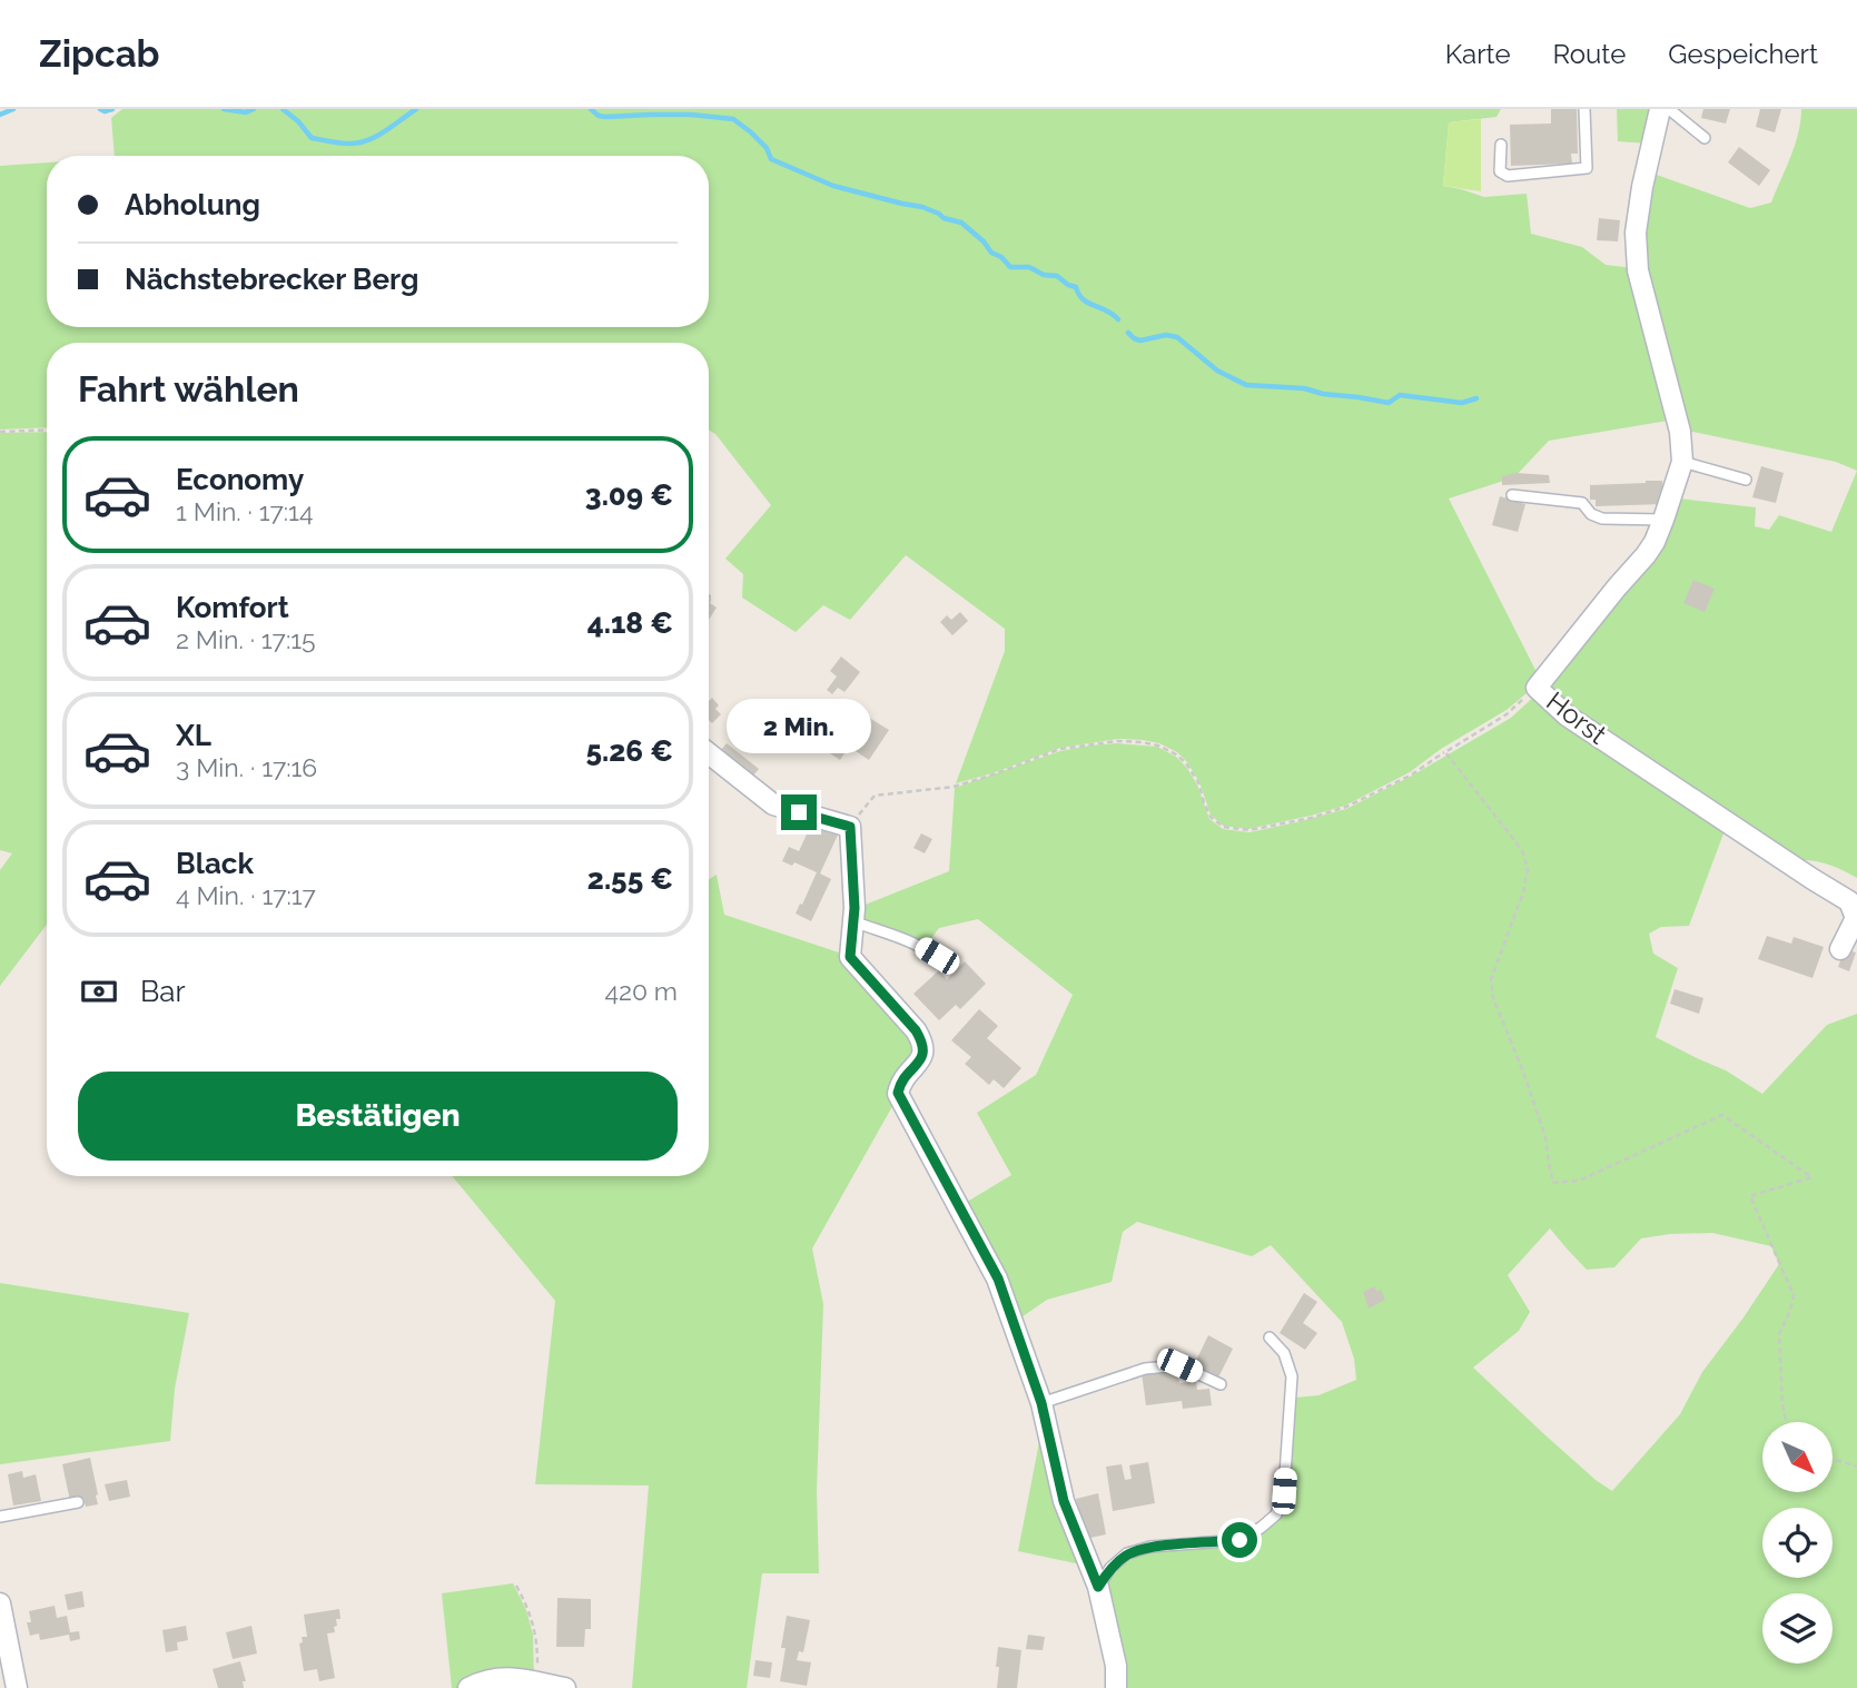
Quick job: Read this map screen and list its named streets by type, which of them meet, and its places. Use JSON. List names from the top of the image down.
{
  "streets": {
    "street": ["Horst"]
  },
  "north": "bottom right",
  "page": {
    "header": "Zipcab",
    "nav": ["Karte", "Route", "Gespeichert"],
    "banner": ["Abholung", "Nächstebrecker Berg"],
    "heading": "Fahrt wählen",
    "list": [
      {
        "name": "Economy",
        "note": "1 Min. · 17:14",
        "value": "3.09 €"
      },
      {
        "name": "Komfort",
        "note": "2 Min. · 17:15",
        "value": "4.18 €"
      },
      {
        "name": "XL",
        "note": "3 Min. · 17:16",
        "value": "5.26 €"
      },
      {
        "name": "Black",
        "note": "4 Min. · 17:17",
        "value": "2.55 €"
      }
    ],
    "bubble": "2 Min.",
    "pay": ["Bar", "420 m"],
    "buttons": "Bestätigen"
  }
}
